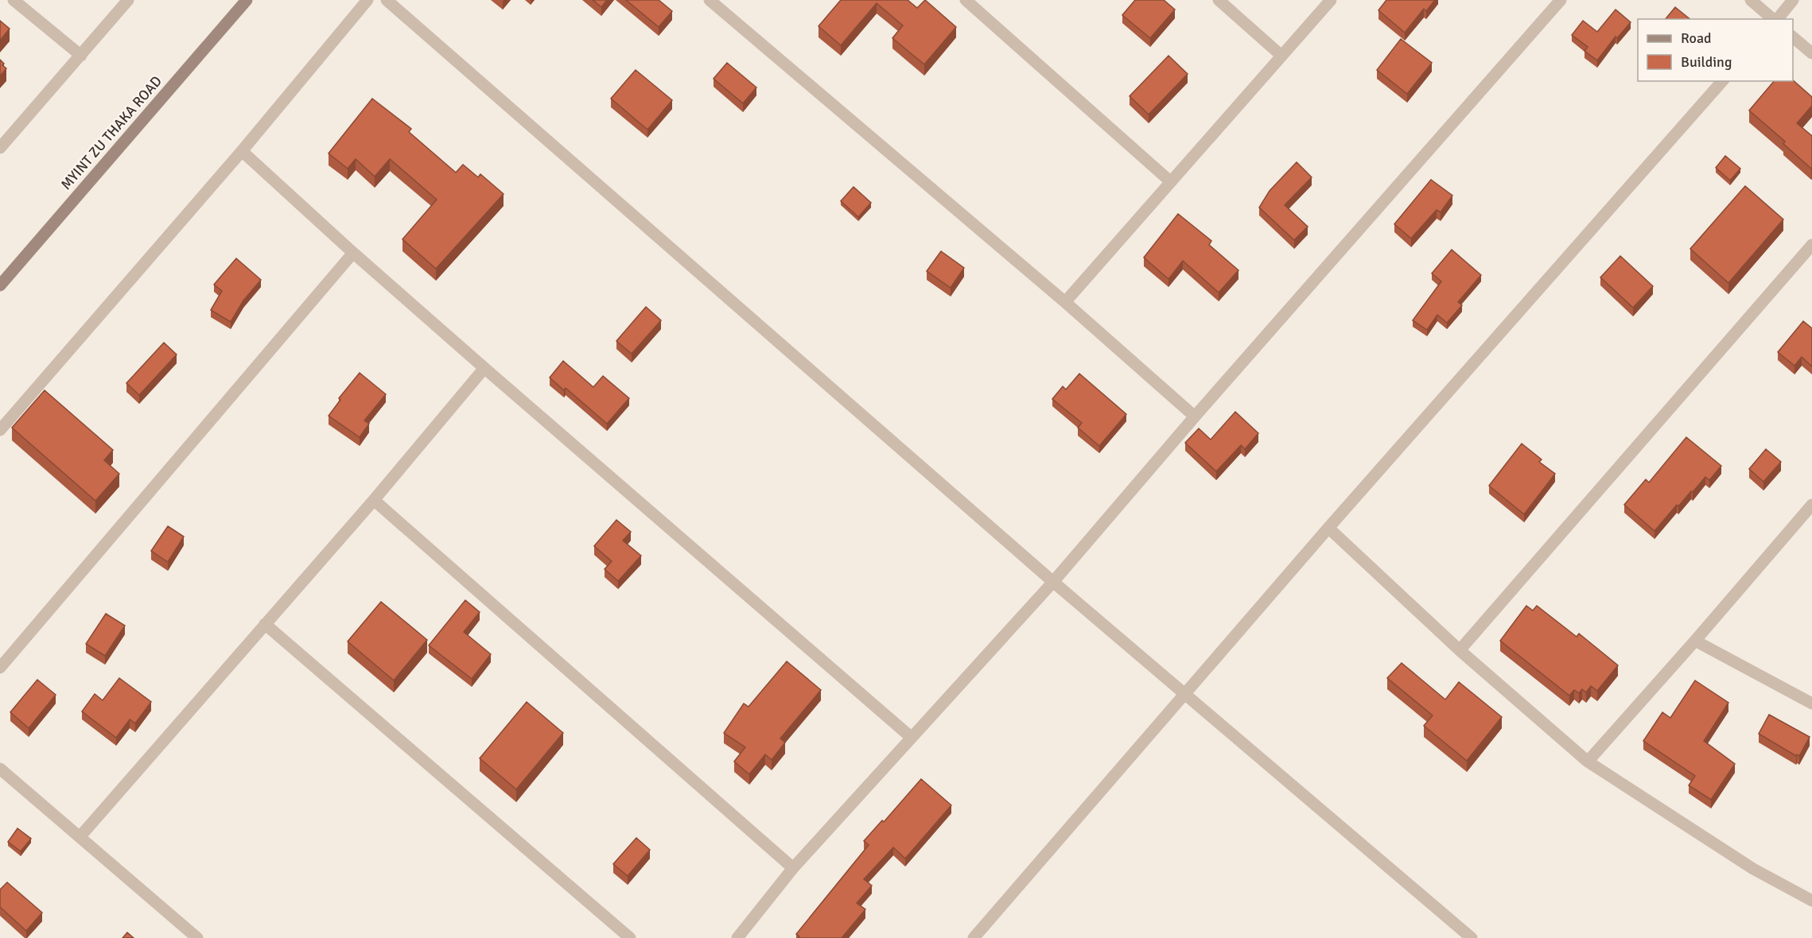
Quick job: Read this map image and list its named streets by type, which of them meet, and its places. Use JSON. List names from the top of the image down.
{
  "streets": {
    "street": ["MYINT ZU THAKA ROAD"]
  },
  "legend": ["Road", "Building"]
}
